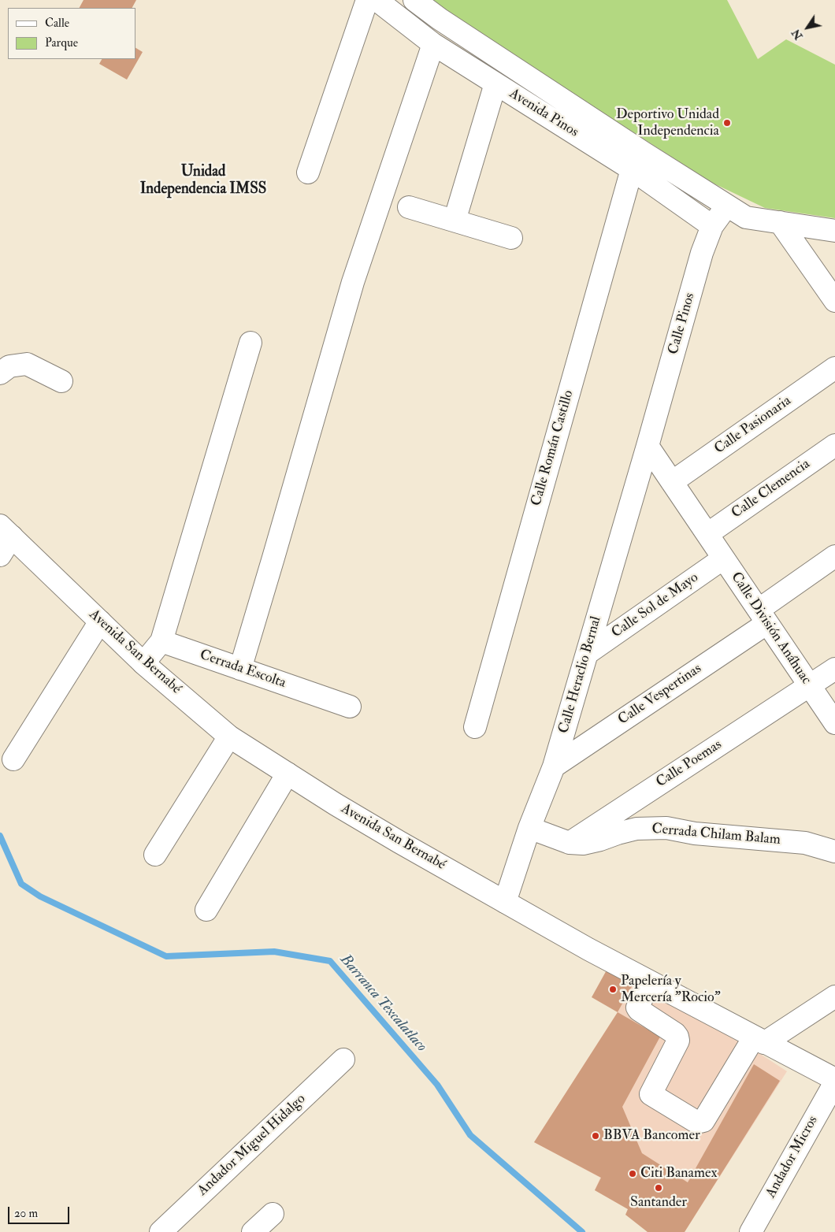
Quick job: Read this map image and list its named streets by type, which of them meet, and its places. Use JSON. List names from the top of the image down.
{
  "streets": {
    "street": [
      "Avenida Pinos",
      "Calle Pinos",
      "Calle Pasionaria",
      "Calle Román Castillo",
      "Calle Clemencia",
      "Calle Sol de Mayo",
      "Calle División Anáhuac",
      "Avenida San Bernabé",
      "Cerrada Escolta",
      "Calle Heraclio Bernal",
      "Calle Vespertinas",
      "Calle Poemas",
      "Cerrada Chilam Balam",
      "Andador Miguel Hidalgo",
      "Andador Micros"
    ]
  },
  "crossings": [
    ["Avenida Pinos", "Calle Pinos"],
    ["Avenida Pinos", "Calle Román Castillo"],
    ["Calle Pinos", "Calle Heraclio Bernal"],
    ["Calle Clemencia", "Calle División Anáhuac"],
    ["Calle Sol de Mayo", "Calle División Anáhuac"],
    ["Calle Sol de Mayo", "Calle Heraclio Bernal"],
    ["Calle División Anáhuac", "Calle Vespertinas"],
    ["Calle División Anáhuac", "Calle Poemas"],
    ["Avenida San Bernabé", "Calle Heraclio Bernal"],
    ["Calle Heraclio Bernal", "Calle Vespertinas"],
    ["Calle Heraclio Bernal", "Cerrada Chilam Balam"],
    ["Calle Poemas", "Cerrada Chilam Balam"]
  ],
  "districts": ["Unidad Independencia IMSS"],
  "water": ["Barranca Texcalatlaco"],
  "places": [
    "Deportivo Unidad Independencia",
    "Papelería y Mercería \"Rocio\"",
    "BBVA Bancomer",
    "Citi Banamex",
    "Santander"
  ],
  "legend": ["Calle", "Parque"],
  "scale_bar": "20 m",
  "north": "bottom left"
}
